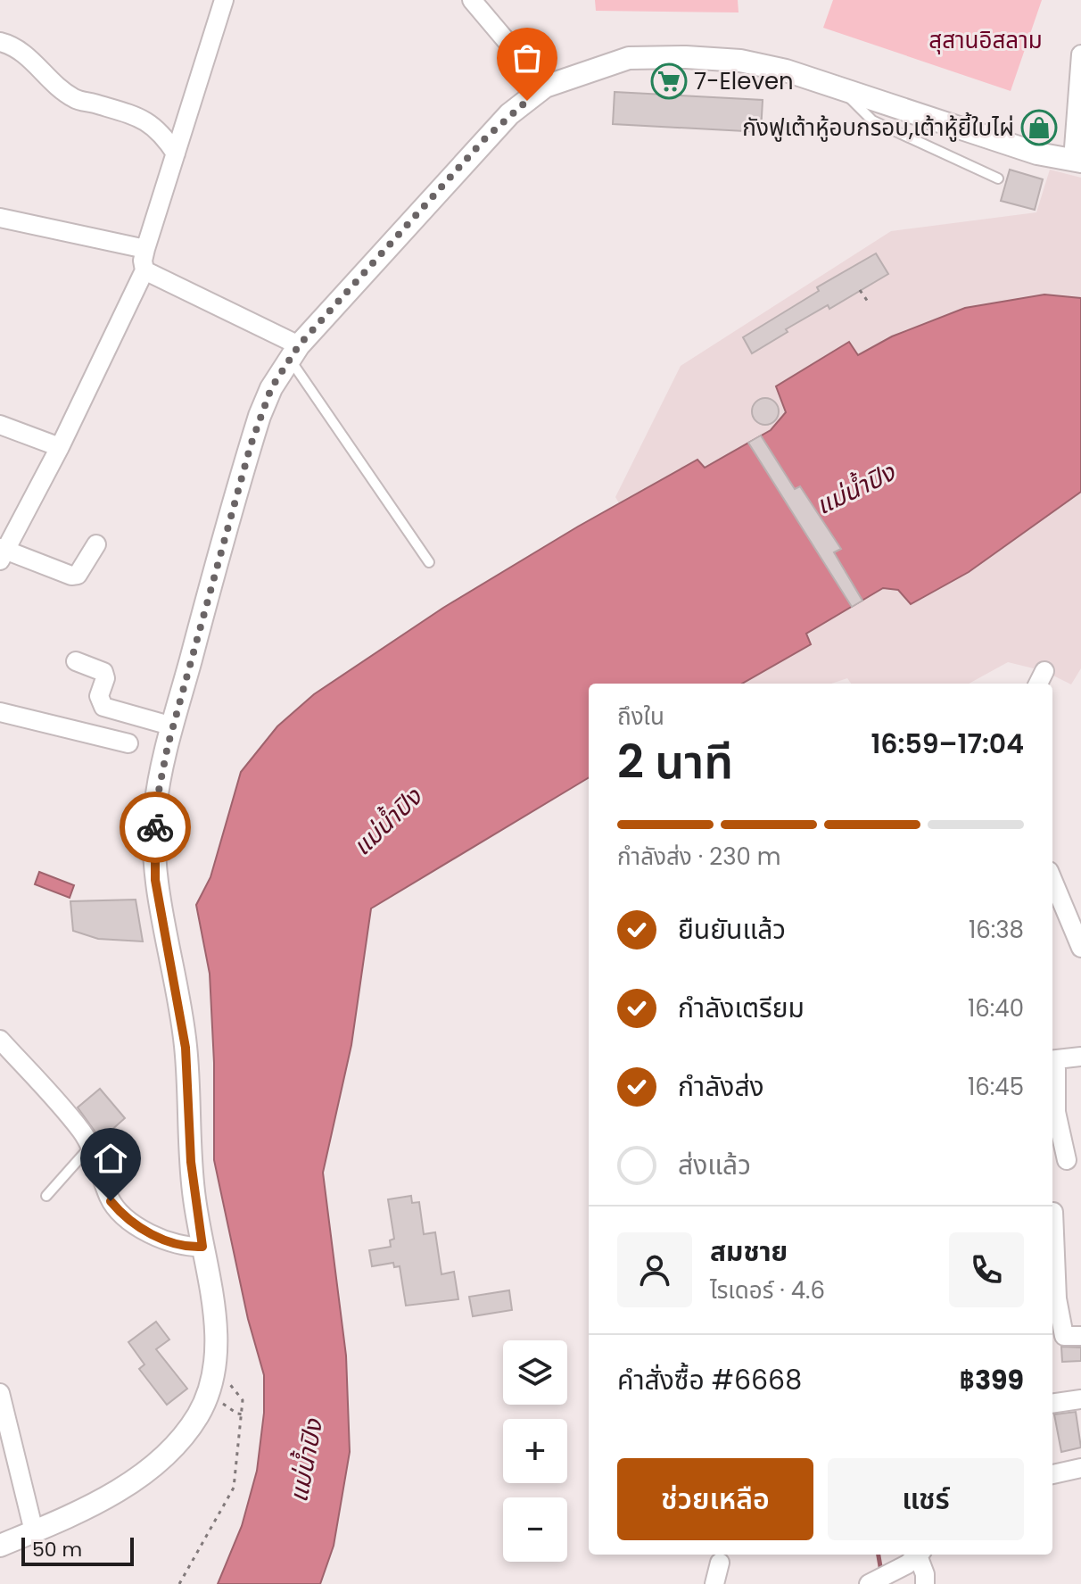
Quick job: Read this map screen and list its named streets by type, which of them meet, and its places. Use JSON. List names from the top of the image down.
{
  "water": ["แม่น้ำปิง"],
  "parks": ["สุสานอิสลาม"],
  "places": {
    "supermarket": ["7-Eleven"],
    "shop": ["กังฟูเต้าหู้อบกรอบ,เต้าหู้ยี้ใบไผ่"]
  },
  "scale_bar": "50 m",
  "page": {
    "heading": ["2 นาที", "ถึงใน", "16:59–17:04"],
    "panel": [
      "สมชาย",
      "ไรเดอร์ · 4.6",
      "คำสั่งซื้อ #6668",
      "฿399"
    ],
    "bar": "กำลังส่ง · 230 m",
    "list": [
      ["ยืนยันแล้ว", "16:38"],
      ["กำลังเตรียม", "16:40"],
      ["กำลังส่ง", "16:45"],
      "ส่งแล้ว"
    ],
    "map_buttons": ["+", "−"],
    "buttons": ["ช่วยเหลือ", "แชร์"],
    "scale": "50 m"
  }
}
